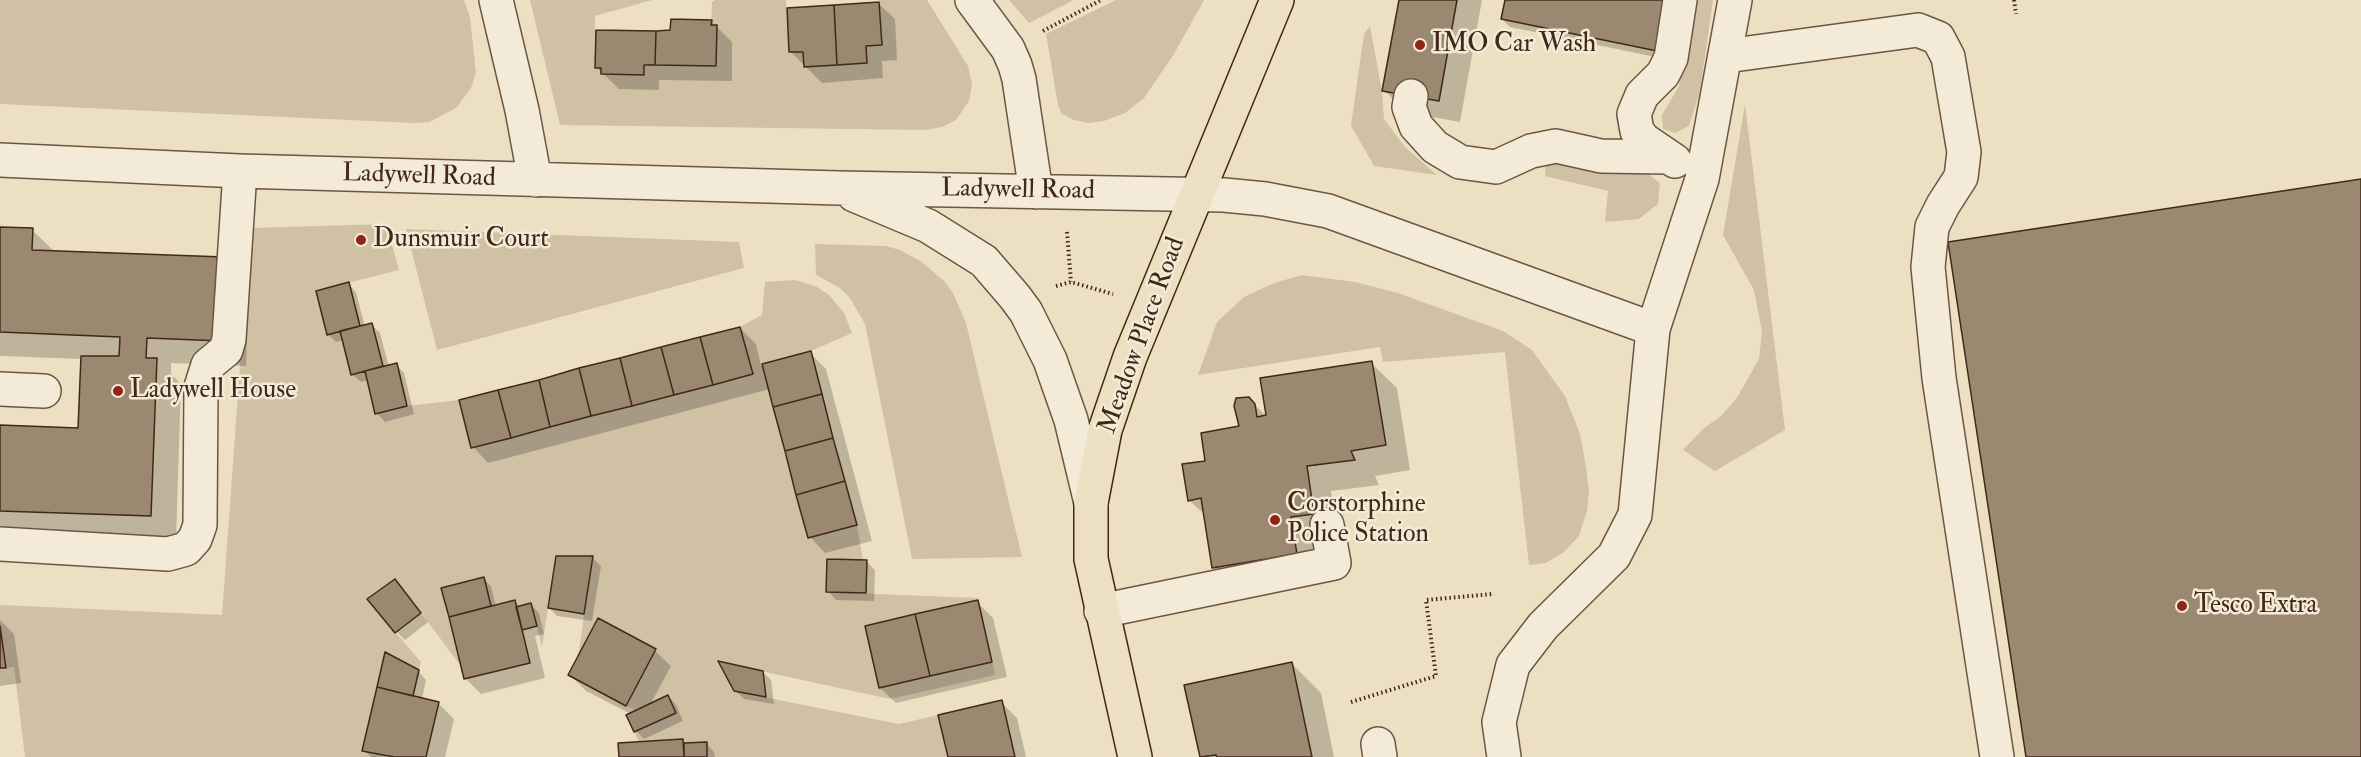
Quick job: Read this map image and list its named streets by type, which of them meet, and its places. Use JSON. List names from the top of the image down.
{
  "streets": {
    "main road": ["Meadow Place Road"],
    "street": ["Ladywell Road"]
  },
  "crossings": [
    ["Ladywell Road", "Meadow Place Road"]
  ],
  "places": [
    "IMO Car Wash",
    "Dunsmuir Court",
    "Ladywell House",
    "Corstorphine Police Station",
    "Tesco Extra"
  ]
}
